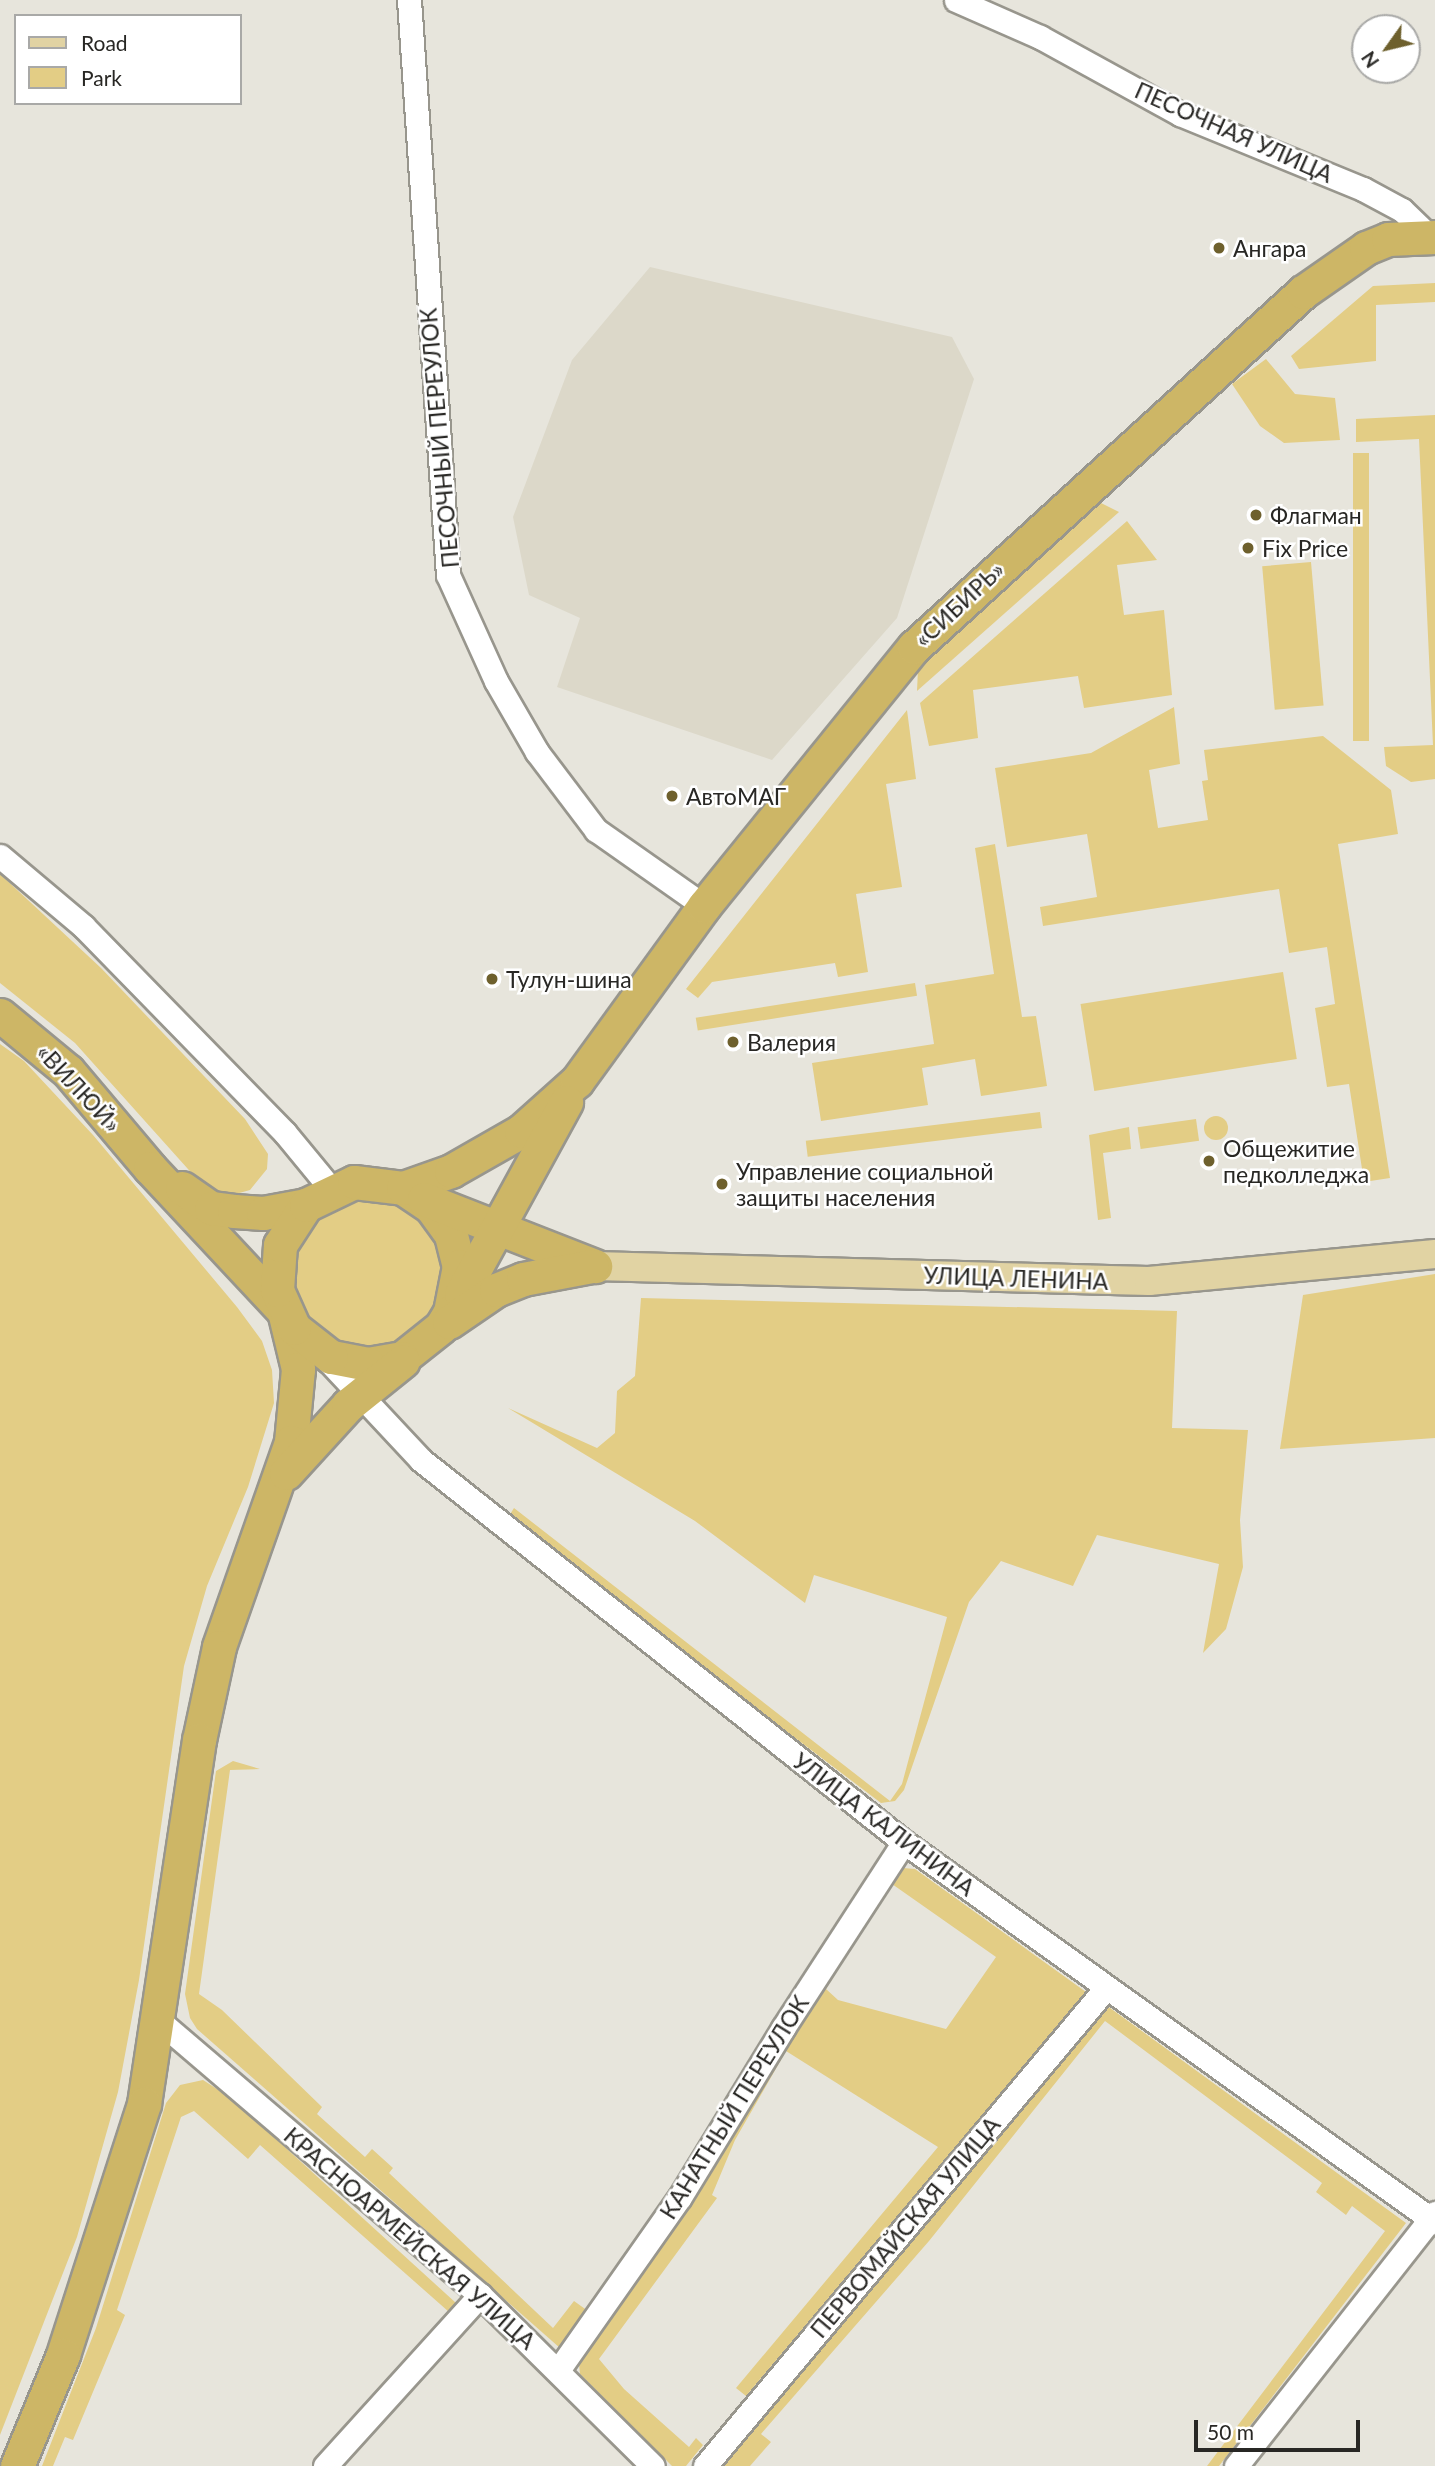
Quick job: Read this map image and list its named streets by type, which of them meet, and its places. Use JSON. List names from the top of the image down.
{
  "streets": {
    "highway": ["«СИБИРЬ»", "«ВИЛЮЙ»"],
    "main road": ["УЛИЦА ЛЕНИНА"],
    "street": [
      "ПЕСОЧНАЯ УЛИЦА",
      "ПЕСОЧНЫЙ ПЕРЕУЛОК",
      "УЛИЦА КАЛИНИНА",
      "КАНАТНЫЙ ПЕРЕУЛОК",
      "ПЕРВОМАЙСКАЯ УЛИЦА",
      "КРАСНОАРМЕЙСКАЯ УЛИЦА"
    ]
  },
  "crossings": [
    ["ПЕСОЧНАЯ УЛИЦА", "«СИБИРЬ»"],
    ["ПЕСОЧНЫЙ ПЕРЕУЛОК", "«СИБИРЬ»"],
    ["УЛИЦА КАЛИНИНА", "КАНАТНЫЙ ПЕРЕУЛОК"],
    ["УЛИЦА КАЛИНИНА", "ПЕРВОМАЙСКАЯ УЛИЦА"],
    ["КАНАТНЫЙ ПЕРЕУЛОК", "КРАСНОАРМЕЙСКАЯ УЛИЦА"]
  ],
  "places": [
    "Ангара",
    "Флагман",
    "Fix Price",
    "АвтоМАГ",
    "Тулун-шина",
    "Валерия",
    "Общежитие педколледжа",
    "Управление социальной защиты населения"
  ],
  "legend": ["Road", "Park"],
  "scale_bar": "50 m",
  "north": "bottom left"
}
